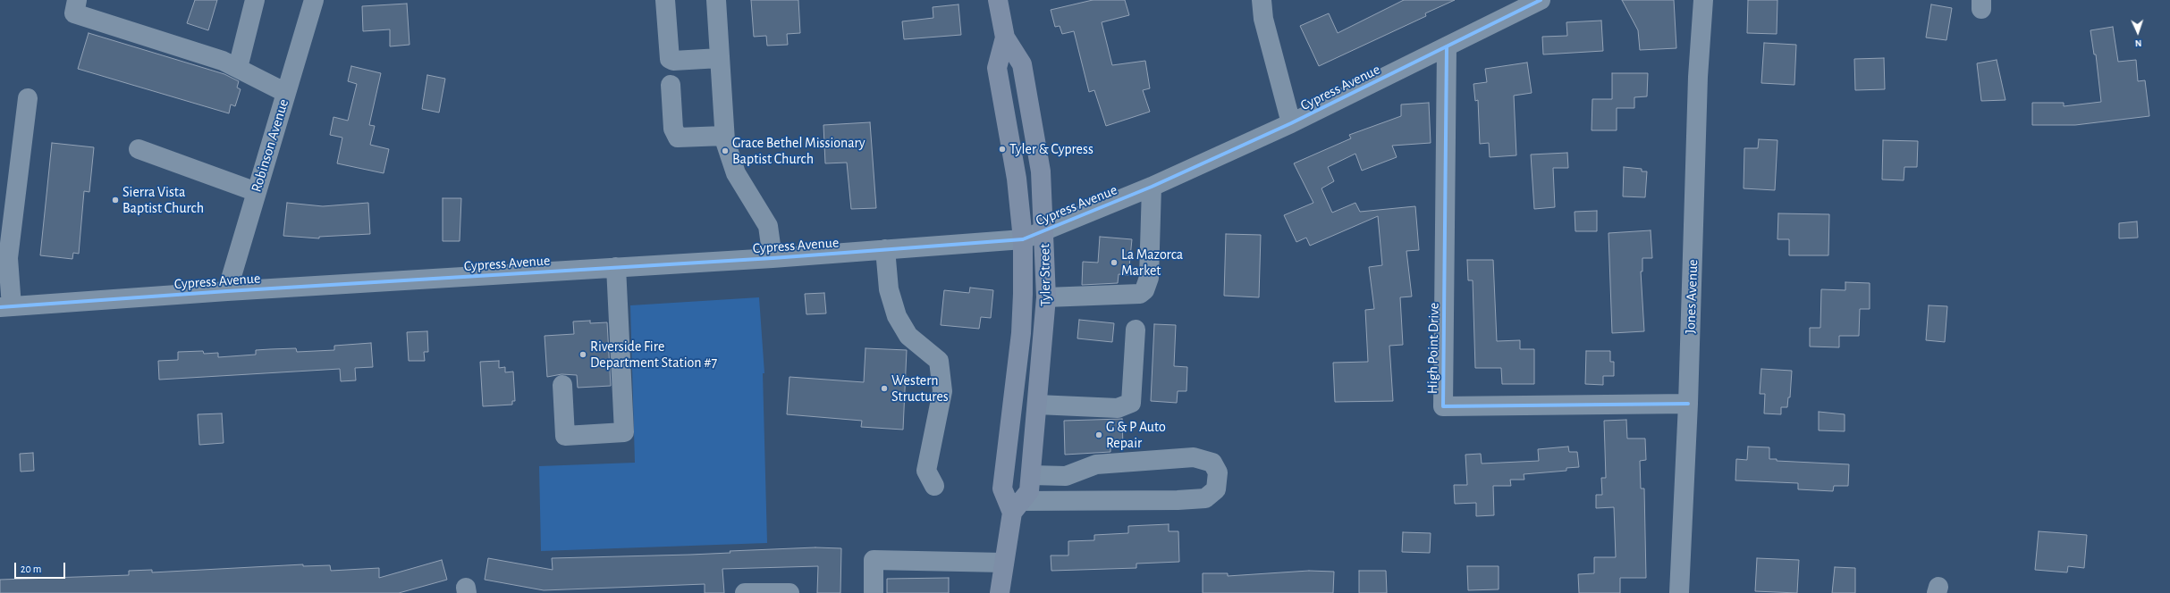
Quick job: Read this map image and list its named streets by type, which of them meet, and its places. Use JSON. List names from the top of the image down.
{
  "streets": {
    "main road": ["Tyler Street"],
    "street": [
      "Cypress Avenue",
      "Robinson Avenue",
      "Jones Avenue",
      "High Point Drive"
    ]
  },
  "crossings": [
    ["Cypress Avenue", "Robinson Avenue"],
    ["Cypress Avenue", "Tyler Street"],
    ["Cypress Avenue", "High Point Drive"],
    ["Jones Avenue", "High Point Drive"]
  ],
  "places": [
    "Tyler & Cypress",
    "Grace Bethel Missionary Baptist Church",
    "Sierra Vista Baptist Church",
    "La Mazorca Market",
    "Riverside Fire Department Station #7",
    "Western Structures",
    "G & P Auto Repair"
  ],
  "scale_bar": "20 m",
  "north": "bottom"
}
